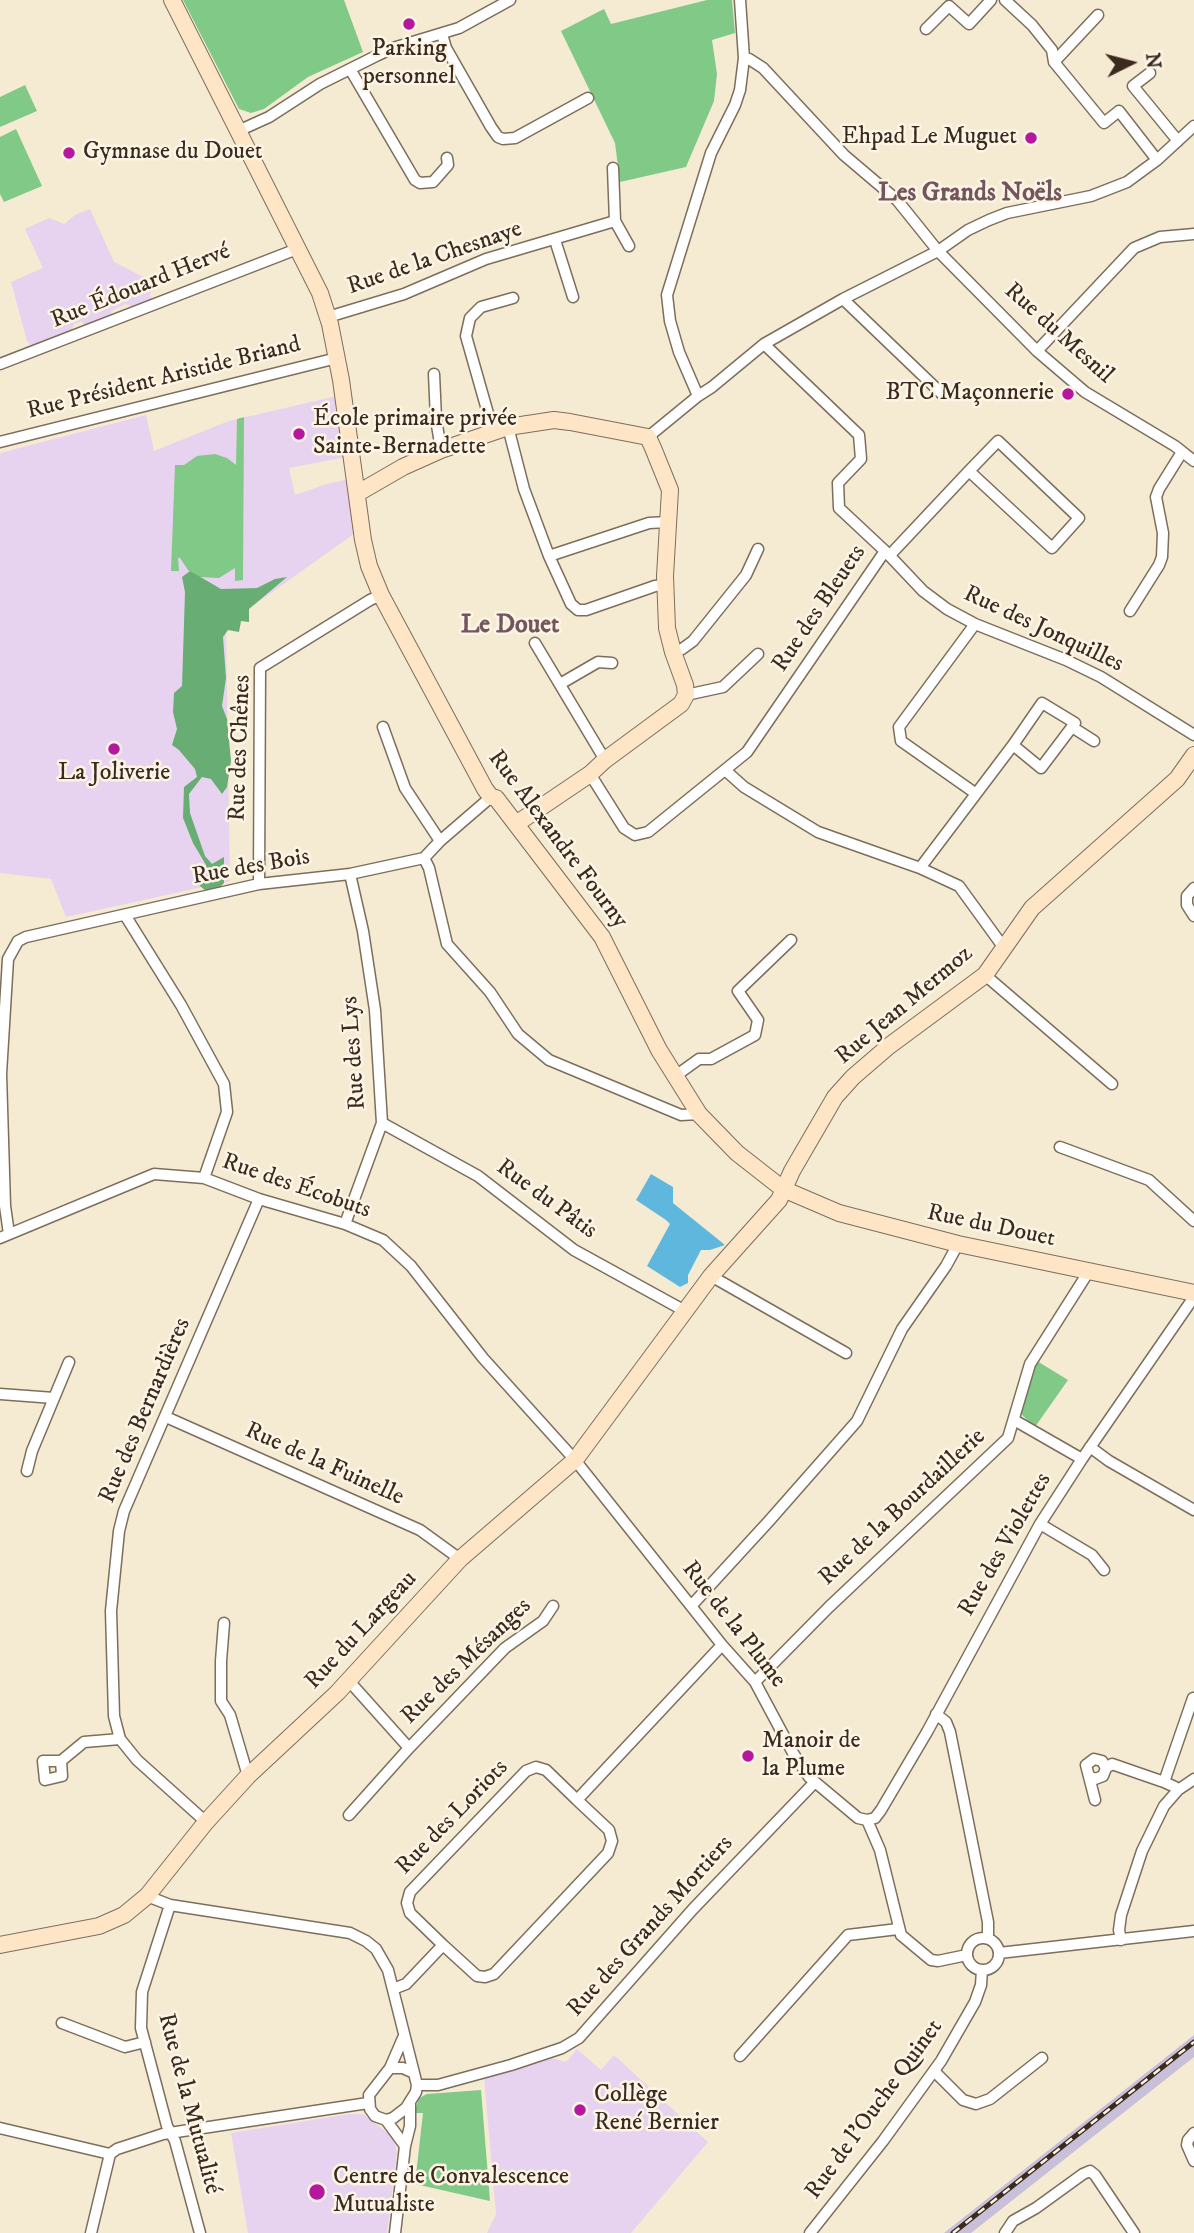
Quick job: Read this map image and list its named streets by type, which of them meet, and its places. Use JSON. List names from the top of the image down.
{
  "streets": {
    "street": [
      "Rue de la Chesnaye",
      "Rue Édouard Hervé",
      "Rue du Mesnil",
      "Rue Président Aristide Briand",
      "Rue des Bleuets",
      "Rue des Jonquilles",
      "Rue des Chênes",
      "Rue Alexandre Fourny",
      "Rue des Bois",
      "Rue Jean Mermoz",
      "Rue des Lys",
      "Rue des Écobuts",
      "Rue du Pâtis",
      "Rue du Douet",
      "Rue des Bernardières",
      "Rue de la Fuinelle",
      "Rue de la Bourdaillerie",
      "Rue des Violettes",
      "Rue de la Plume",
      "Rue du Largeau",
      "Rue des Mésanges",
      "Rue des Loriots",
      "Rue des Grands Mortiers",
      "Rue de la Mutualité",
      "Rue de l'Ouche Quinet"
    ]
  },
  "crossings": [
    ["Rue de la Chesnaye", "Rue Alexandre Fourny"],
    ["Rue Édouard Hervé", "Rue Alexandre Fourny"],
    ["Rue Président Aristide Briand", "Rue Alexandre Fourny"],
    ["Rue des Bleuets", "Rue des Jonquilles"],
    ["Rue des Chênes", "Rue Alexandre Fourny"],
    ["Rue des Chênes", "Rue des Bois"],
    ["Rue Alexandre Fourny", "Rue Jean Mermoz"],
    ["Rue Alexandre Fourny", "Rue du Douet"],
    ["Rue Alexandre Fourny", "Rue du Largeau"],
    ["Rue des Bois", "Rue des Lys"],
    ["Rue des Bois", "Rue des Écobuts"],
    ["Rue Jean Mermoz", "Rue du Douet"],
    ["Rue Jean Mermoz", "Rue du Largeau"],
    ["Rue des Lys", "Rue des Écobuts"],
    ["Rue des Lys", "Rue du Pâtis"],
    ["Rue des Écobuts", "Rue des Bernardières"],
    ["Rue des Écobuts", "Rue de la Plume"],
    ["Rue des Écobuts", "Rue du Largeau"],
    ["Rue du Pâtis", "Rue du Largeau"],
    ["Rue du Douet", "Rue de la Bourdaillerie"],
    ["Rue du Douet", "Rue des Violettes"],
    ["Rue du Douet", "Rue du Largeau"],
    ["Rue des Bernardières", "Rue de la Fuinelle"],
    ["Rue de la Fuinelle", "Rue du Largeau"],
    ["Rue de la Bourdaillerie", "Rue de la Plume"],
    ["Rue des Violettes", "Rue de la Plume"],
    ["Rue de la Plume", "Rue du Largeau"],
    ["Rue de la Plume", "Rue des Grands Mortiers"],
    ["Rue du Largeau", "Rue des Mésanges"]
  ],
  "districts": ["Les Grands Noëls", "Le Douet"],
  "places": [
    "Parking personnel",
    "Ehpad Le Muguet",
    "Gymnase du Douet",
    "BTC Maçonnerie",
    "École primaire privée Sainte-Bernadette",
    "La Joliverie",
    "Manoir de la Plume",
    "Collège René Bernier",
    "Centre de Convalescence Mutualiste"
  ],
  "north": "right"
}
